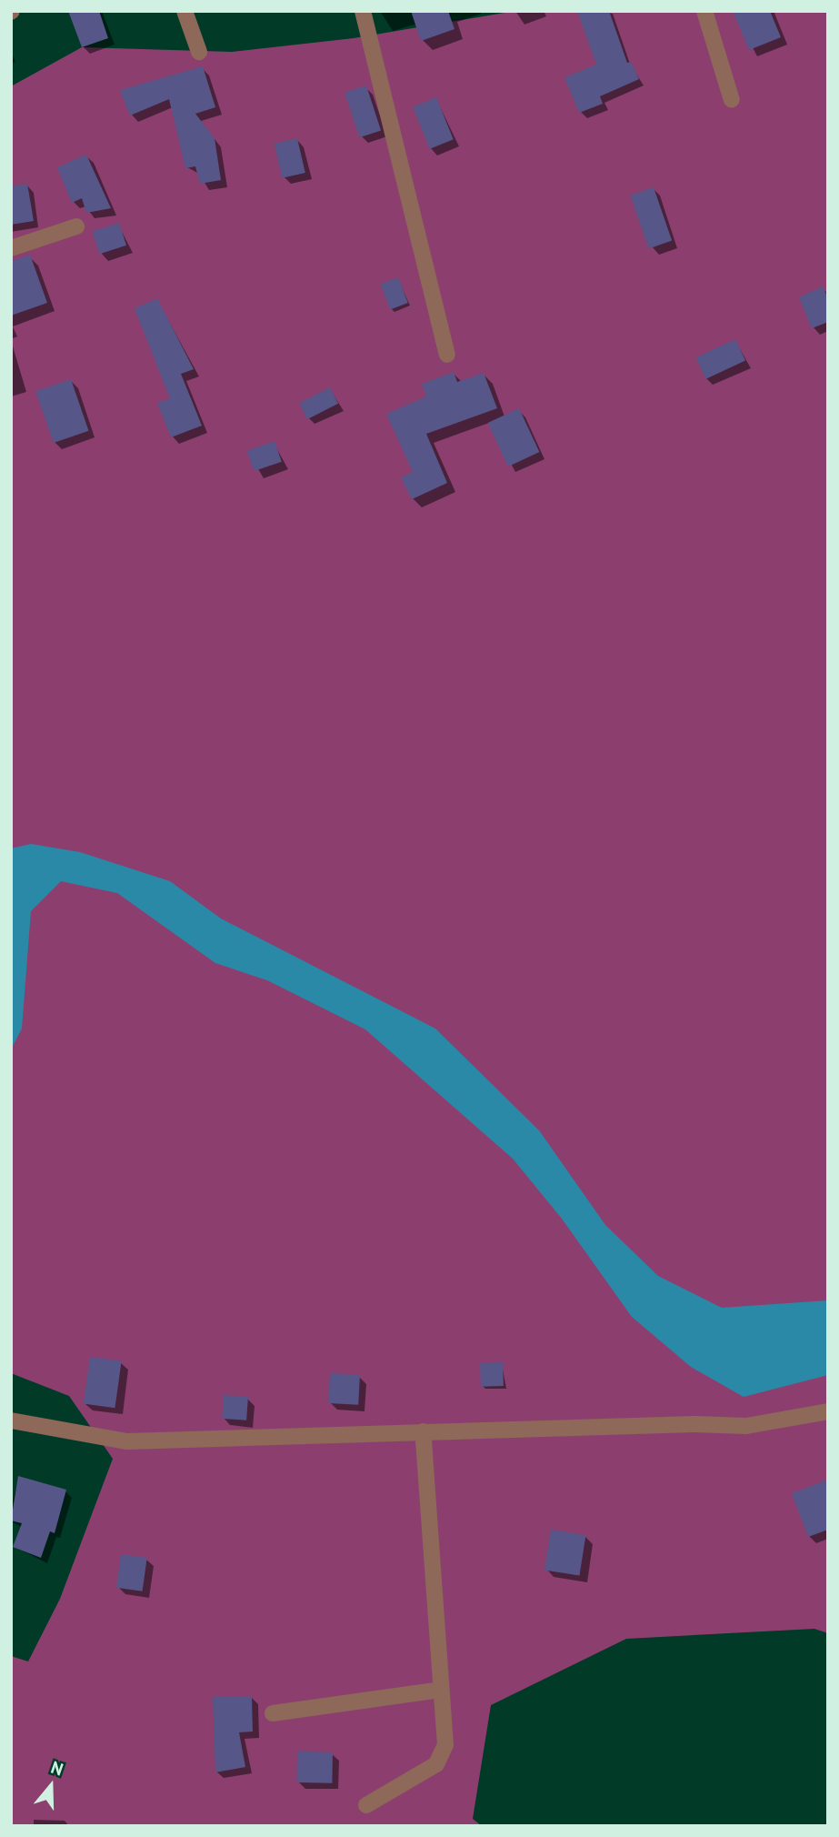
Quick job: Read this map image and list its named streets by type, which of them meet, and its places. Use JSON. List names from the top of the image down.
{
  "north": "top"
}
